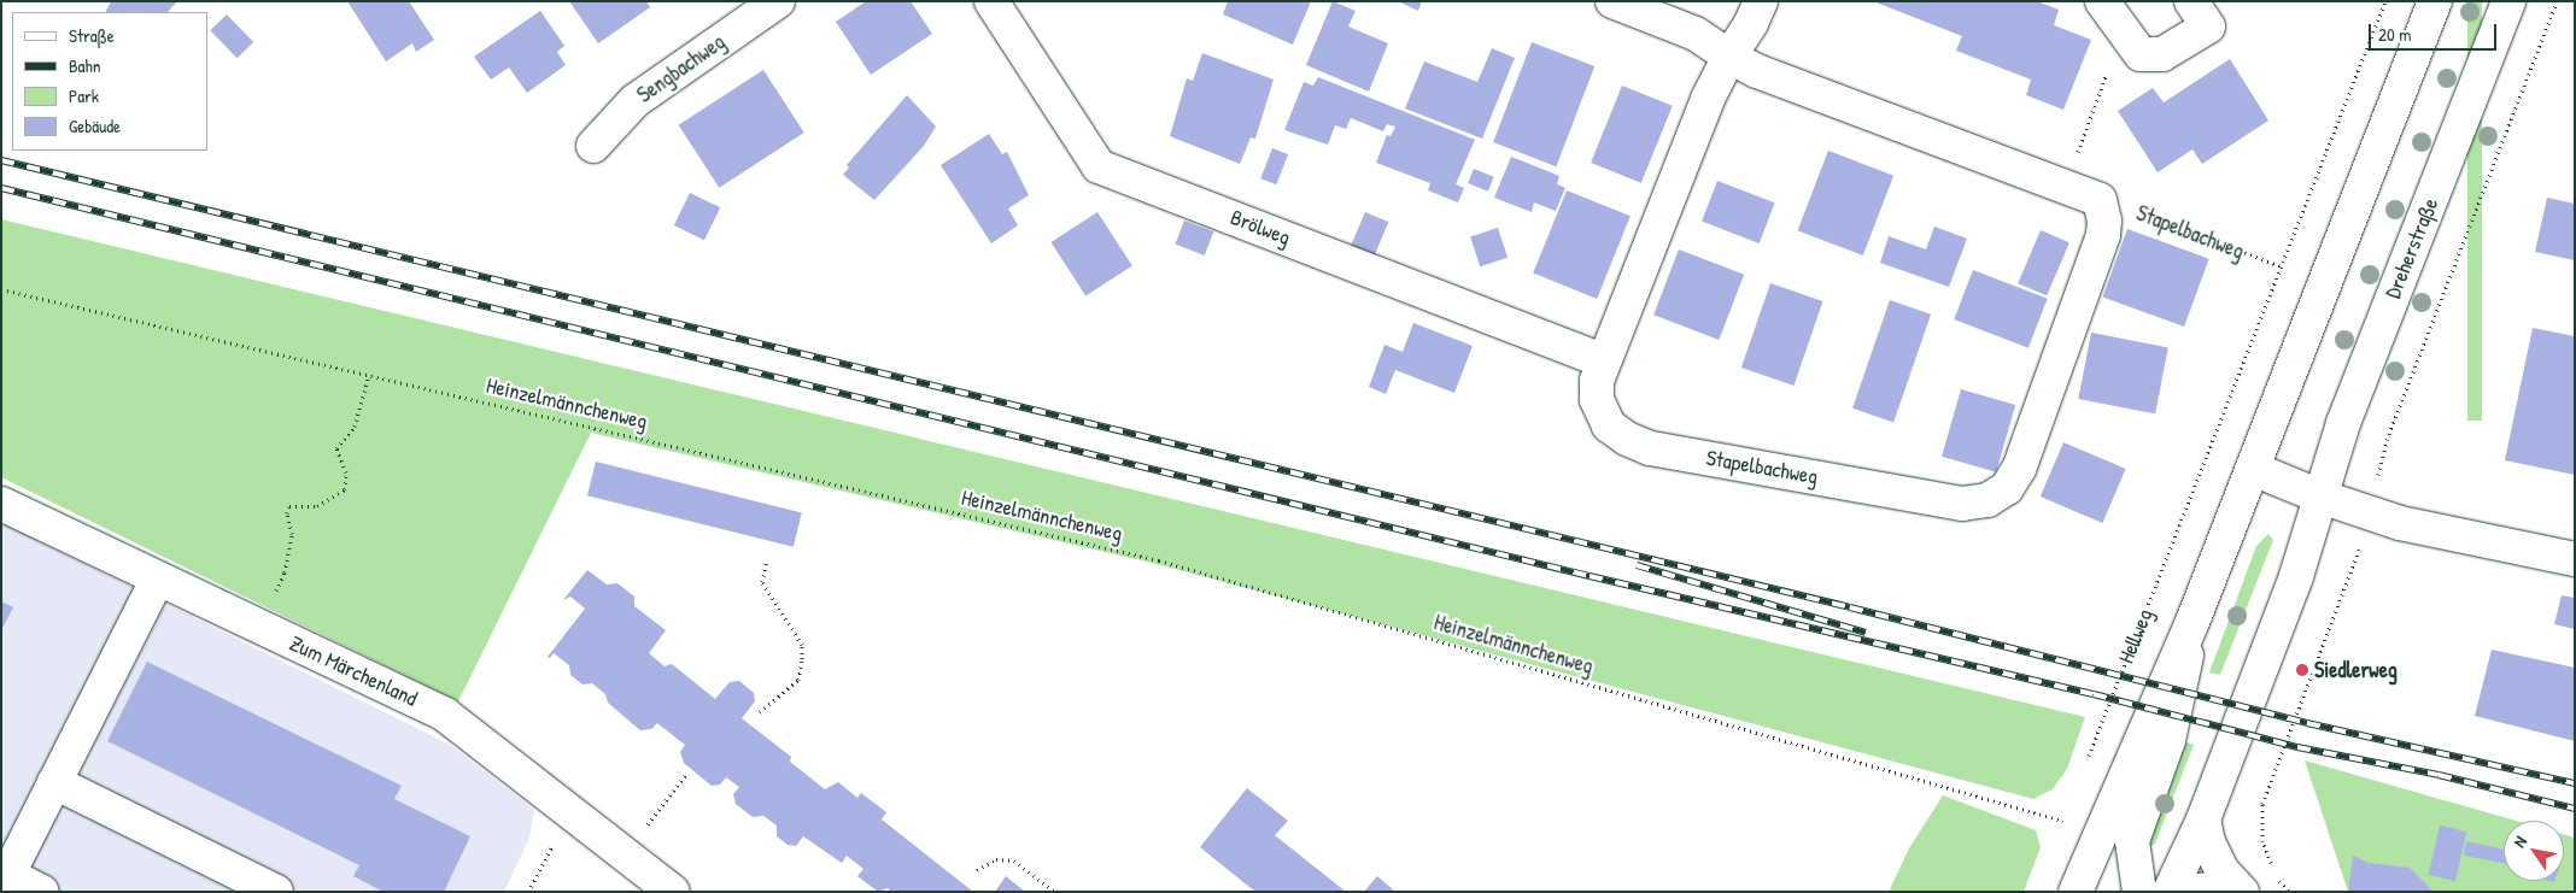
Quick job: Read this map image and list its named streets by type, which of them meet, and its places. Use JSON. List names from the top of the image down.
{
  "streets": {
    "street": [
      "Sengbachweg",
      "Brölweg",
      "Stapelbachweg",
      "Dreherstraße",
      "Zum Märchenland"
    ],
    "path": ["Heinzelmännchenweg", "Hellweg"]
  },
  "crossings": [
    ["Brölweg", "Stapelbachweg"],
    ["Stapelbachweg", "Hellweg"]
  ],
  "places": ["Siedlerweg"],
  "legend": [
    "Straße",
    "Bahn",
    "Park",
    "Gebäude"
  ],
  "scale_bar": "20 m",
  "north": "top left"
}
